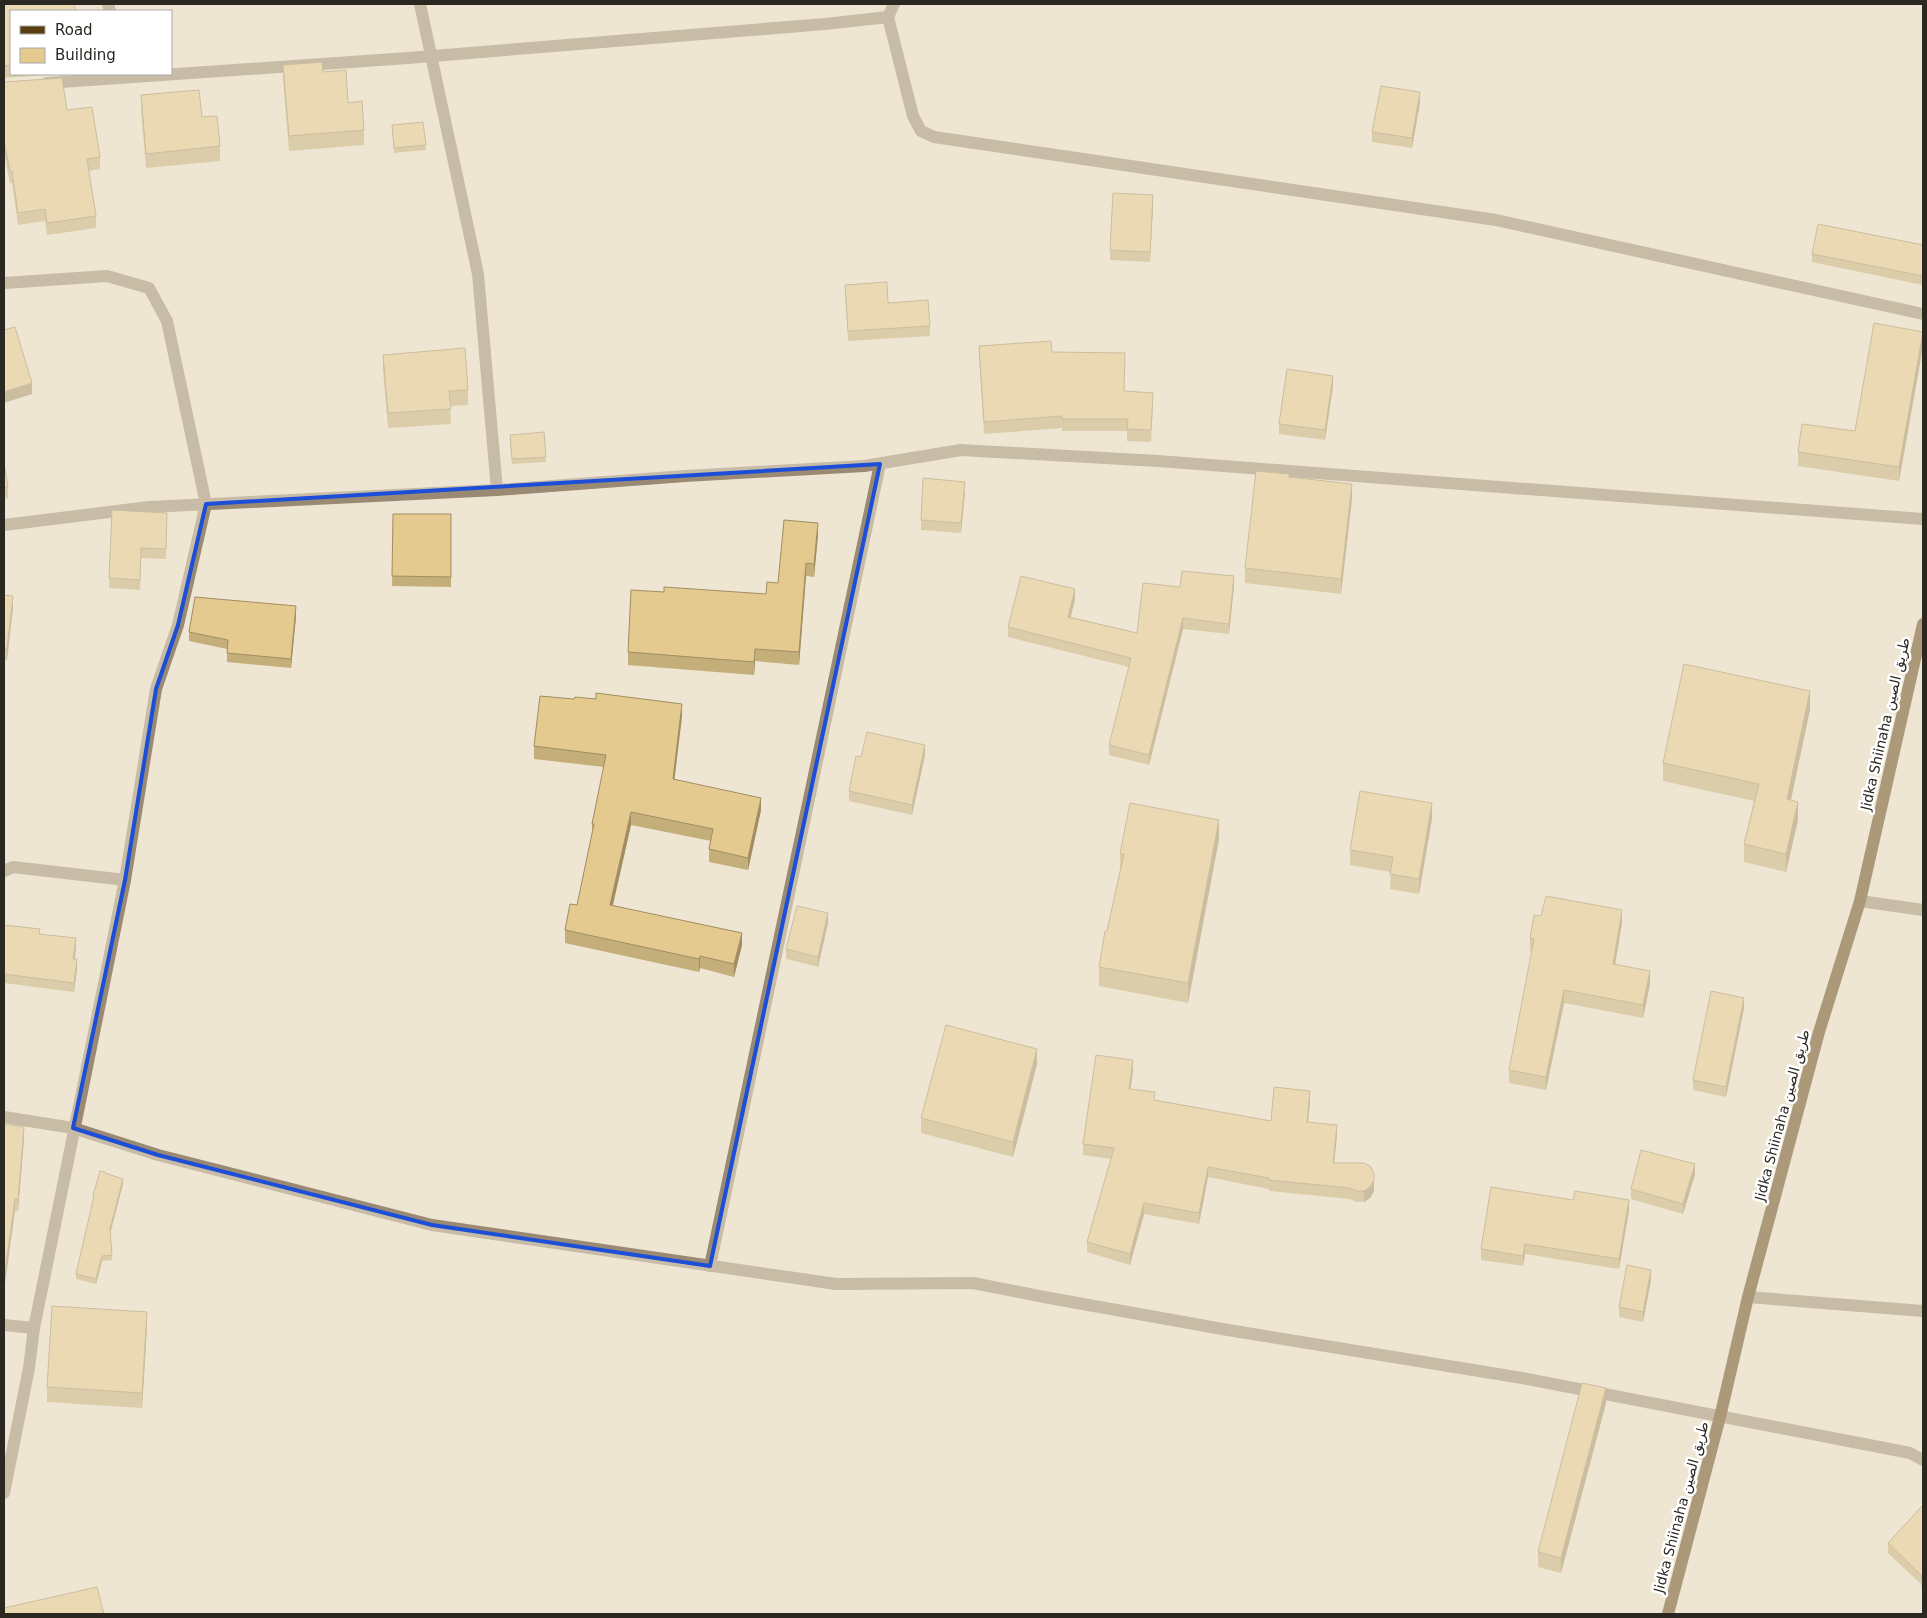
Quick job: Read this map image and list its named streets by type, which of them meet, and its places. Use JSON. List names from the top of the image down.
{
  "streets": {
    "main road": ["Jidka Shiinaha طريق الصين"]
  },
  "legend": ["Road", "Building"]
}
